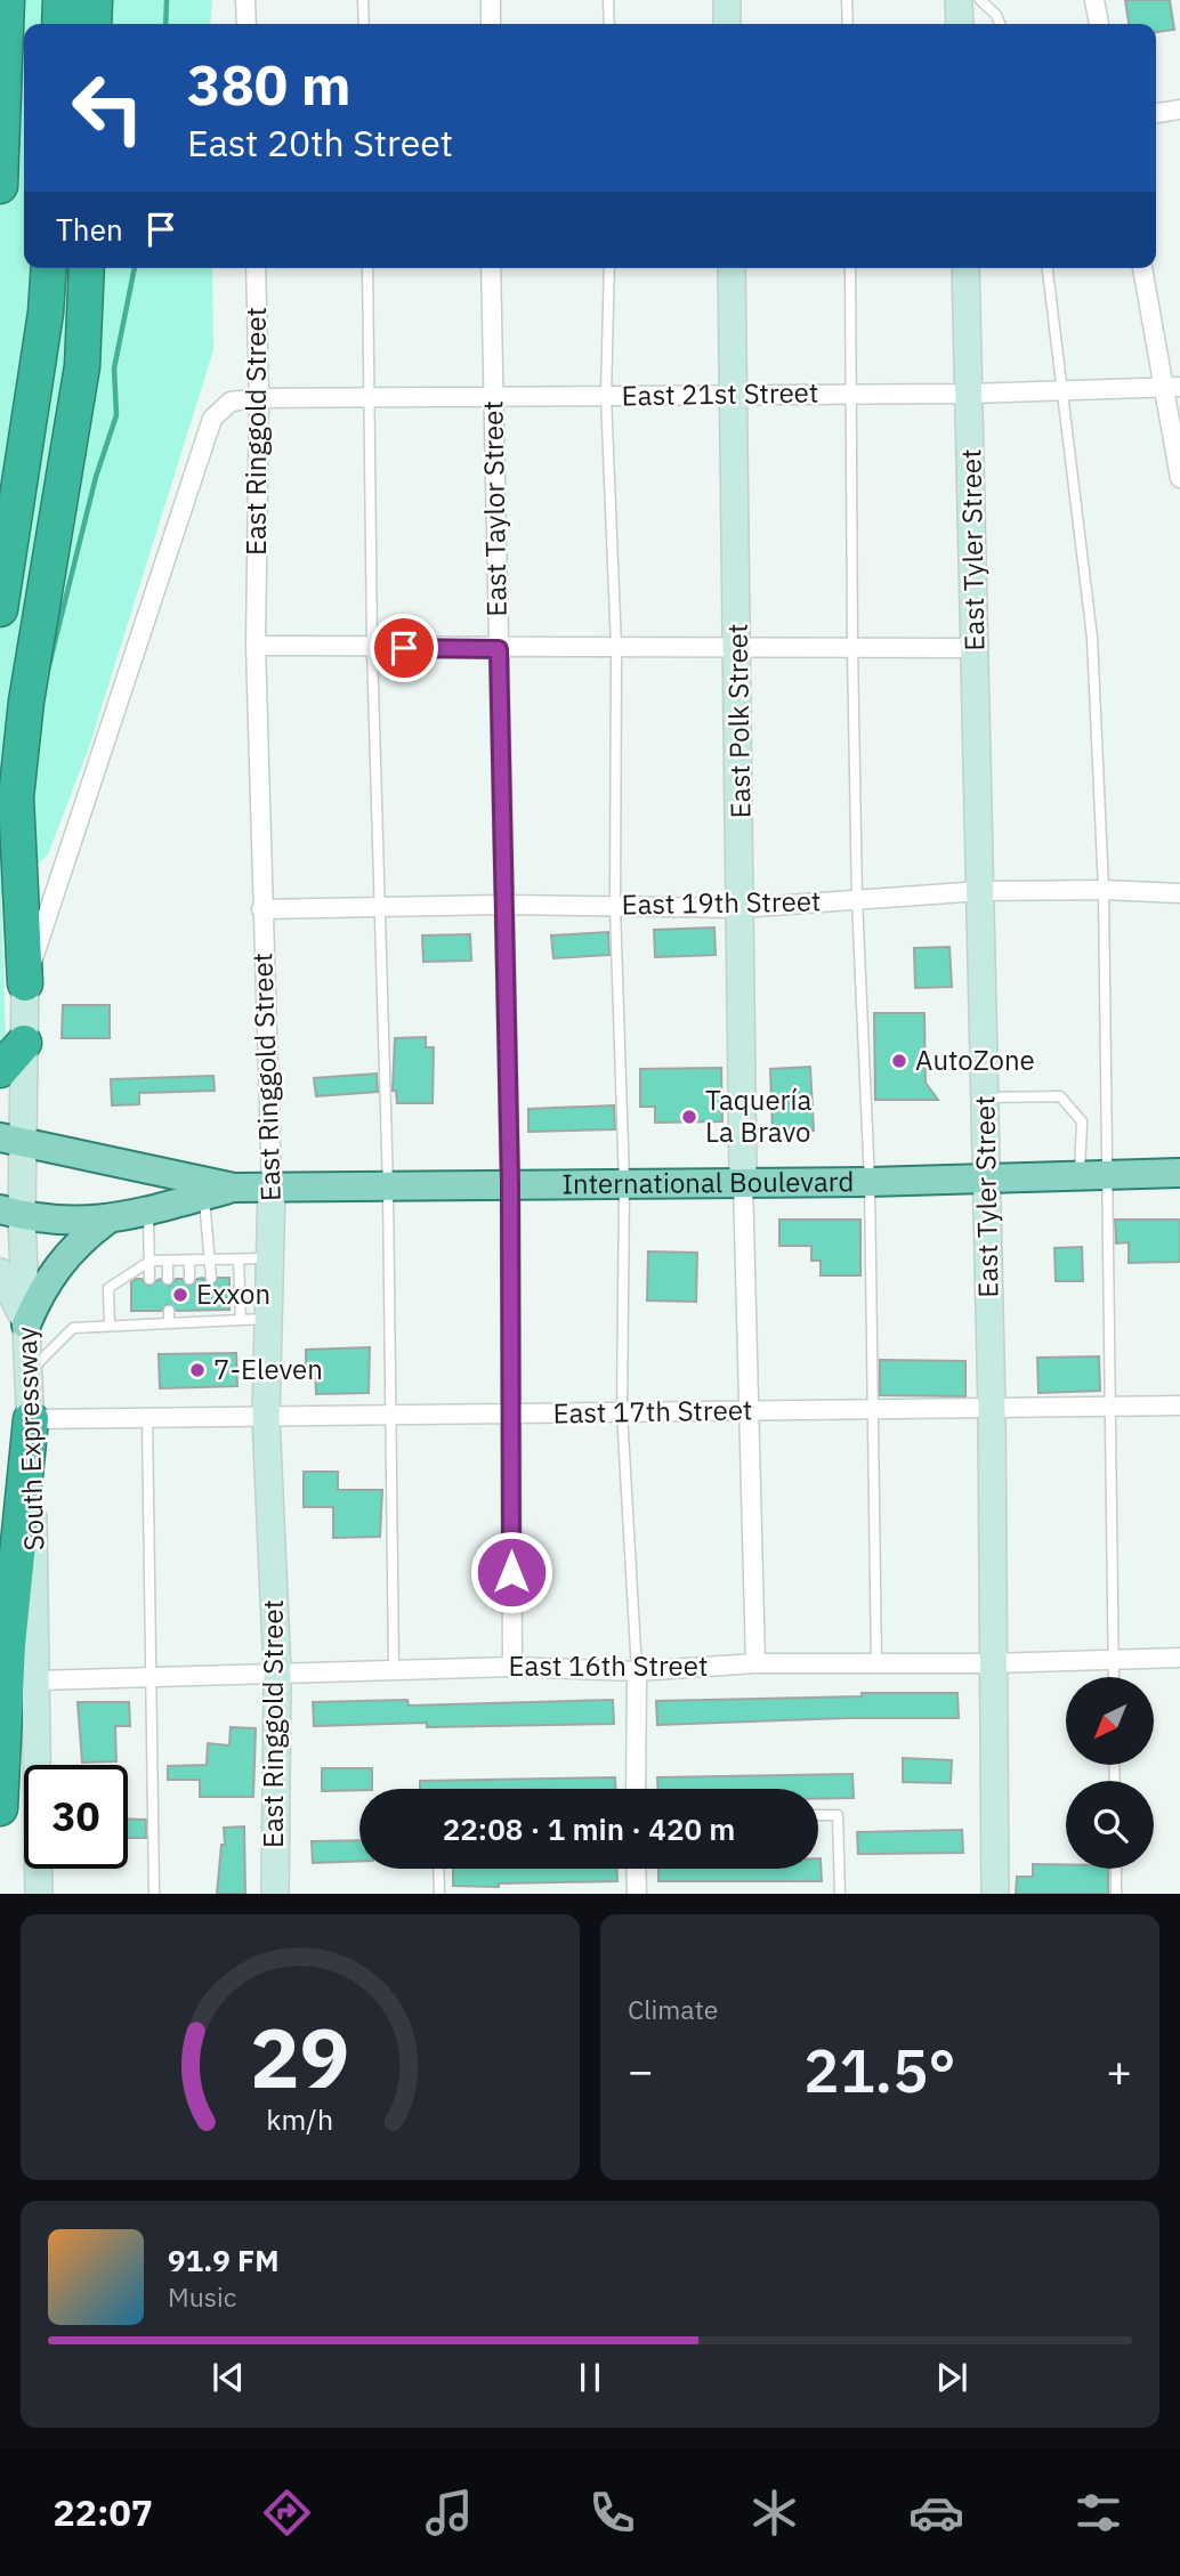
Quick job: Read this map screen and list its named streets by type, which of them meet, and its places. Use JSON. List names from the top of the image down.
{
  "streets": {
    "main road": ["International Boulevard"],
    "street": [
      "East 21st Street",
      "East Ringgold Street",
      "East Taylor Street",
      "East Tyler Street",
      "East Polk Street",
      "East 19th Street",
      "East 17th Street",
      "South Expressway",
      "East 16th Street"
    ]
  },
  "crossings": [
    ["East 21st Street", "East Ringgold Street"],
    ["East 21st Street", "East Taylor Street"],
    ["East 21st Street", "East Tyler Street"],
    ["East 21st Street", "East Polk Street"],
    ["East 21st Street", "South Expressway"],
    ["East Ringgold Street", "East 19th Street"],
    ["East Ringgold Street", "International Boulevard"],
    ["East Ringgold Street", "East 17th Street"],
    ["East Ringgold Street", "East 16th Street"],
    ["East Taylor Street", "East 19th Street"],
    ["East Taylor Street", "International Boulevard"],
    ["East Taylor Street", "East 17th Street"],
    ["East Taylor Street", "East 16th Street"],
    ["East Tyler Street", "East 19th Street"],
    ["East Tyler Street", "International Boulevard"],
    ["East Tyler Street", "East 17th Street"],
    ["East Tyler Street", "East 16th Street"],
    ["East Polk Street", "East 19th Street"],
    ["East Polk Street", "International Boulevard"],
    ["International Boulevard", "South Expressway"],
    ["East 17th Street", "South Expressway"],
    ["South Expressway", "East 16th Street"]
  ],
  "places": [
    "AutoZone",
    "Taquería La Bravo",
    "Exxon",
    "7-Eleven"
  ],
  "north": "bottom left",
  "page": {
    "turn": ["380 m", "East 20th Street"],
    "then": "Then",
    "limit": "30",
    "trip": "22:08 · 1 min · 420 m",
    "tile": "Climate",
    "heat": ["−", "21.5°", "+"],
    "song": ["91.9 FM", "Music"],
    "tabs": "22:07",
    "gauge": ["29", "km/h"]
  }
}
